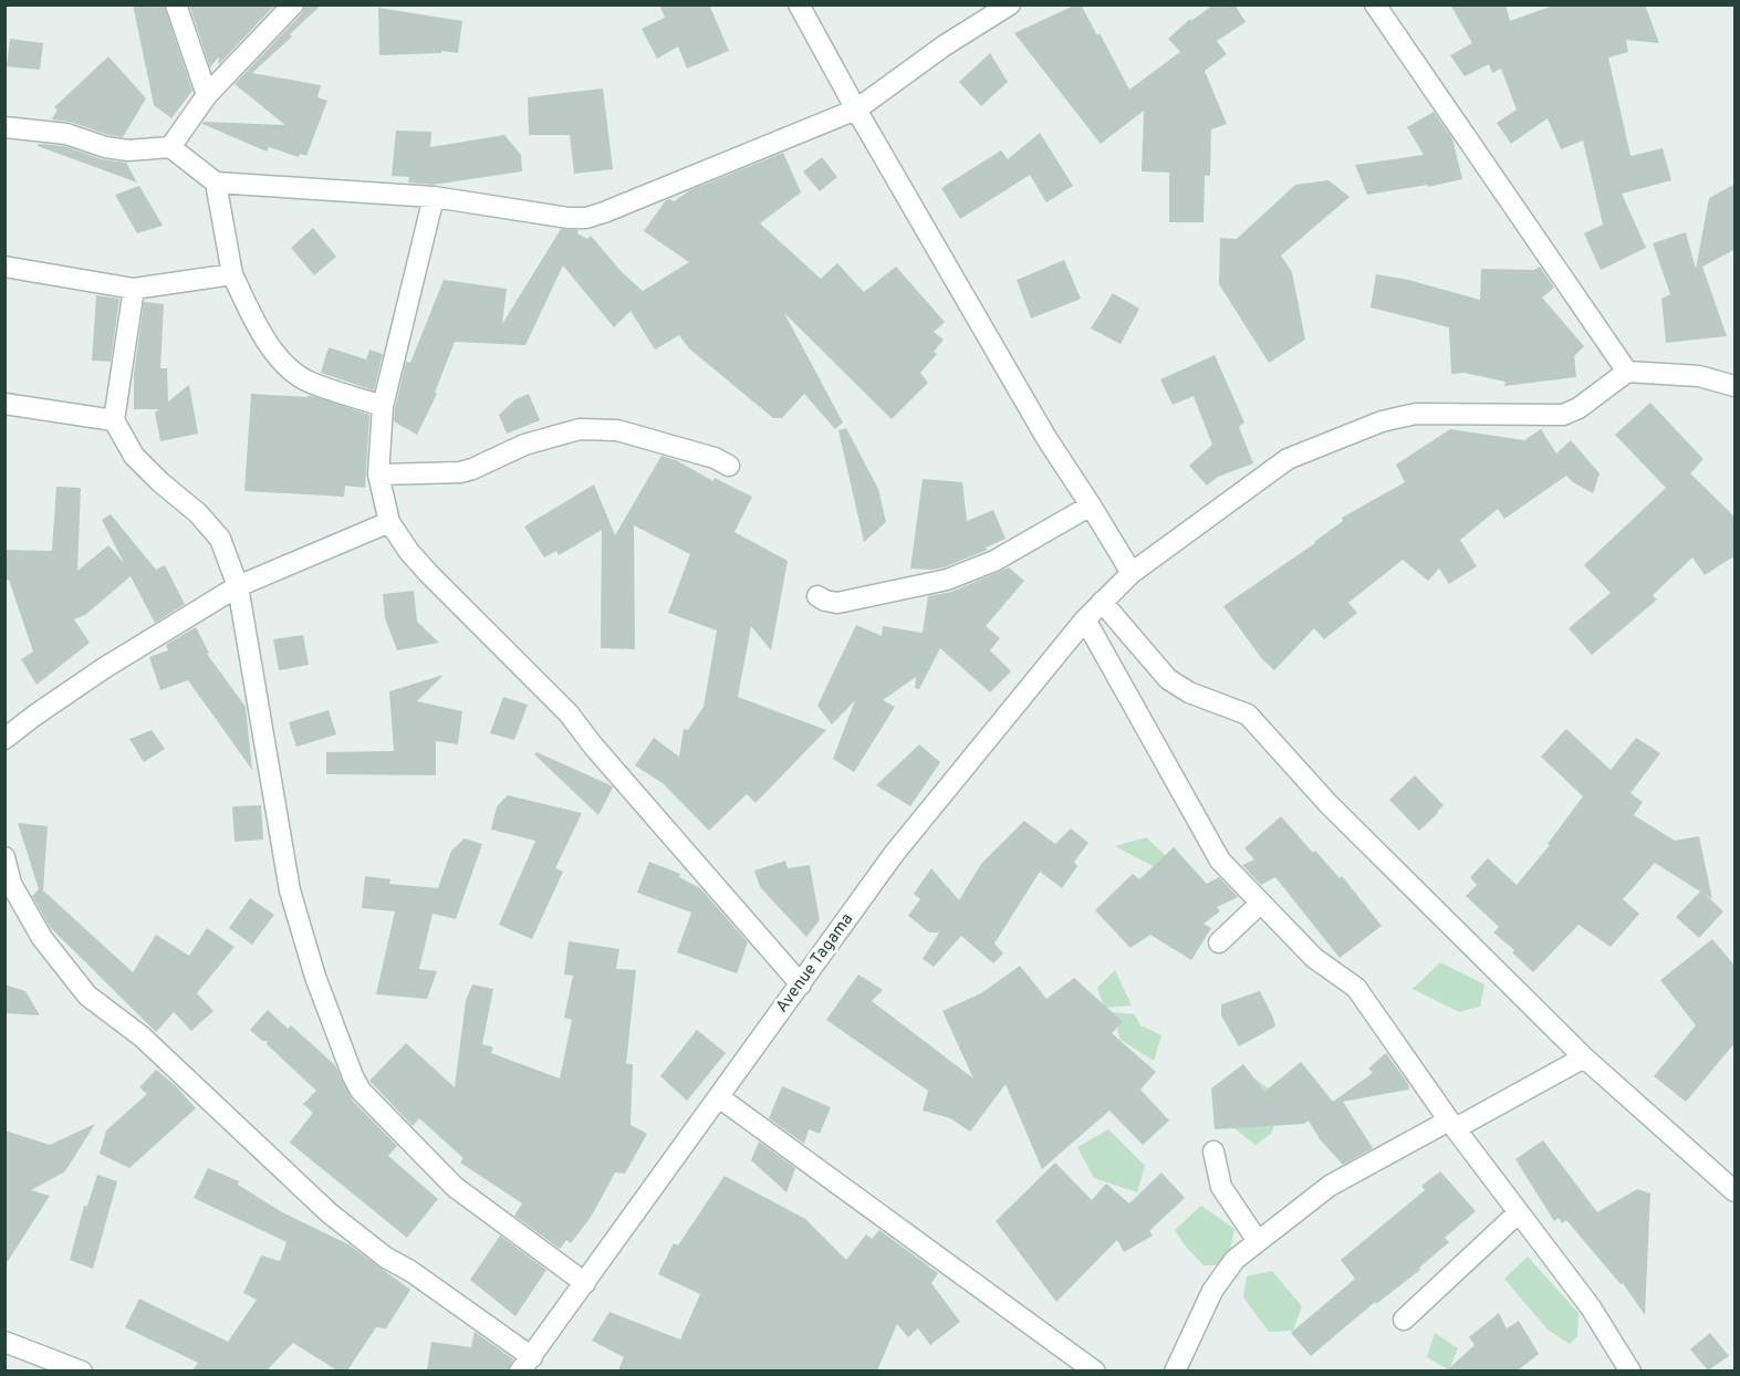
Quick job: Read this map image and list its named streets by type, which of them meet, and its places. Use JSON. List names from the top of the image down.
{
  "streets": {
    "street": ["Avenue Tagama"]
  }
}
